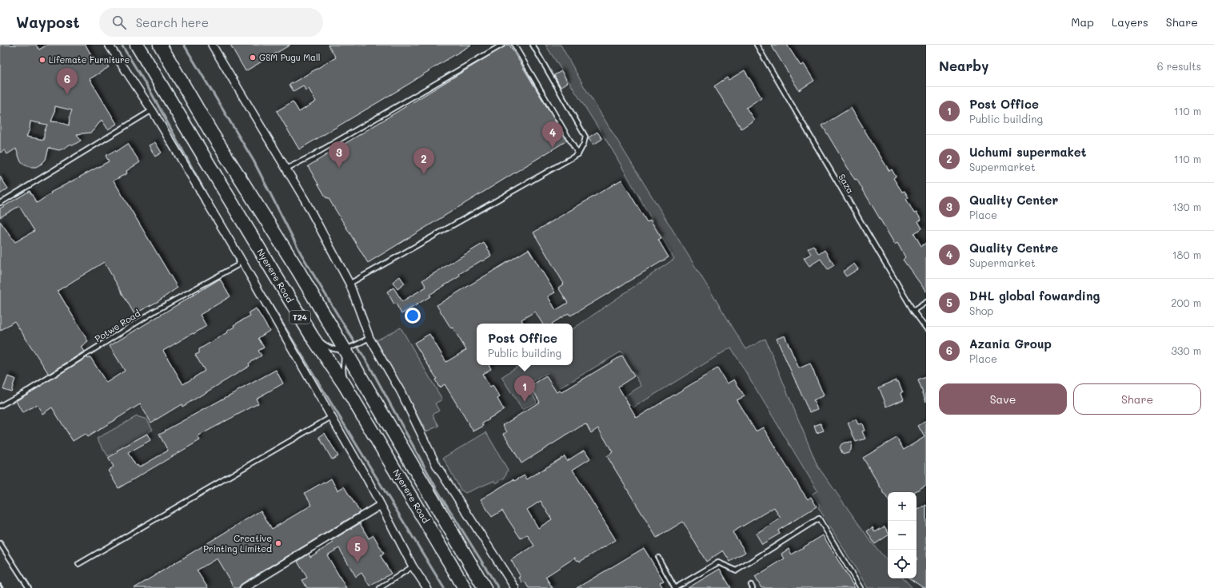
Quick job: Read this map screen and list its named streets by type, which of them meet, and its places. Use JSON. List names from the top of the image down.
{
  "streets": {
    "highway": ["Nyerere Road", "T24"],
    "lane": ["Saza", "Potwe Road"]
  },
  "places": ["GSM Pugu Mall", "Lifemate Furniture", "Creative Printing Limited"],
  "page": {
    "header": "Waypost",
    "search": "Search here",
    "nav": ["Map", "Layers", "Share"],
    "heading": ["Nearby", "6 results"],
    "pins": [
      "6",
      "4",
      "3",
      "2",
      "1",
      "5"
    ],
    "list": [
      {
        "mark": "1",
        "name": "Post Office",
        "note": "Public building",
        "value": "110 m"
      },
      {
        "mark": "2",
        "name": "Uchumi supermaket",
        "note": "Supermarket",
        "value": "110 m"
      },
      {
        "mark": "3",
        "name": "Quality Center",
        "note": "Place",
        "value": "130 m"
      },
      {
        "mark": "4",
        "name": "Quality Centre",
        "note": "Supermarket",
        "value": "180 m"
      },
      {
        "mark": "5",
        "name": "DHL global fowarding",
        "note": "Shop",
        "value": "200 m"
      },
      {
        "mark": "6",
        "name": "Azania Group",
        "note": "Place",
        "value": "330 m"
      }
    ],
    "popup": ["Post Office", "Public building"],
    "buttons": ["Save", "Share"],
    "map_buttons": ["+", "−"]
  }
}
